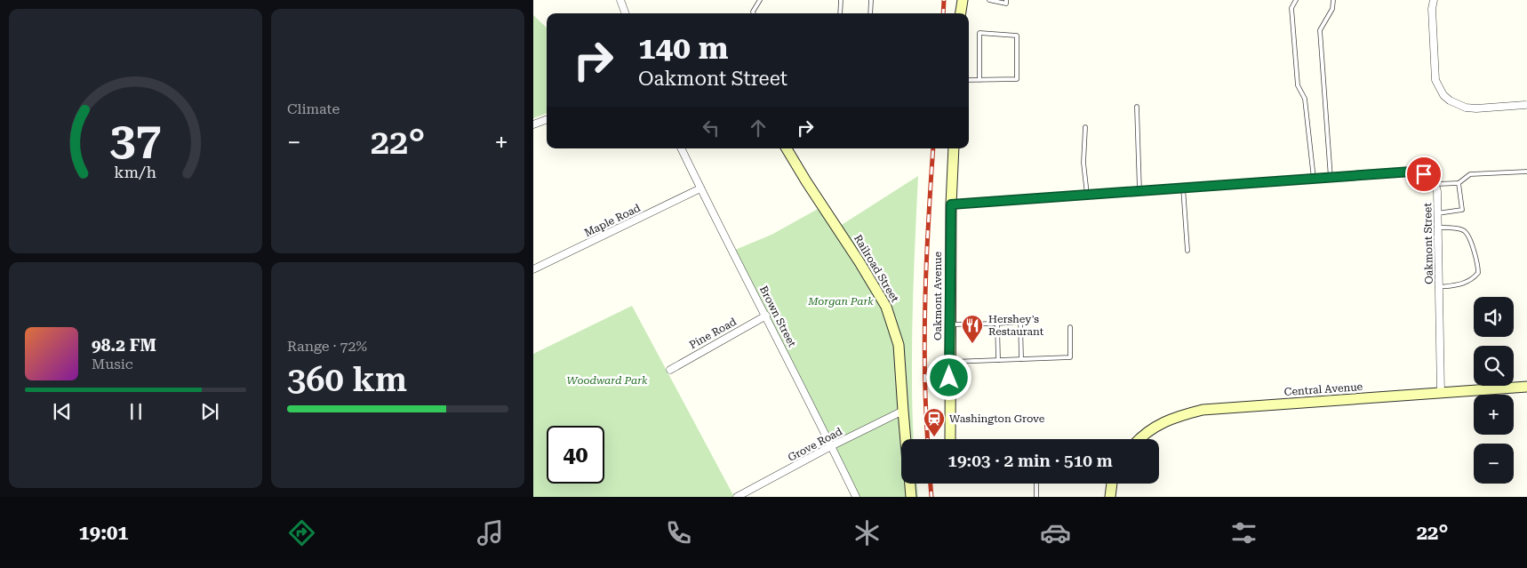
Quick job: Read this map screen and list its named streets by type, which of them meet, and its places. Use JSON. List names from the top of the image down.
{
  "streets": {
    "street": [
      "Maple Road",
      "Oakmont Street",
      "Railroad Street",
      "Oakmont Avenue",
      "Brown Street",
      "Pine Road",
      "Central Avenue",
      "Grove Road"
    ]
  },
  "crossings": [
    ["Maple Road", "Brown Street"],
    ["Oakmont Street", "Central Avenue"],
    ["Railroad Street", "Grove Road"],
    ["Brown Street", "Pine Road"],
    ["Brown Street", "Grove Road"]
  ],
  "parks": ["Morgan Park", "Woodward Park"],
  "places": {
    "restaurant": ["Hershey's Restaurant"],
    "station": ["Washington Grove"]
  },
  "page": {
    "tile": [
      "Climate",
      ["Range · 72%", "360 km"]
    ],
    "turn": ["140 m", "Oakmont Street"],
    "heat": ["−", "22°", "+"],
    "map_buttons": ["+", "−"],
    "song": ["98.2 FM", "Music"],
    "limit": "40",
    "trip": "19:03 · 2 min · 510 m",
    "tabs": ["19:01", "22°"],
    "gauge": ["37", "km/h"]
  }
}
